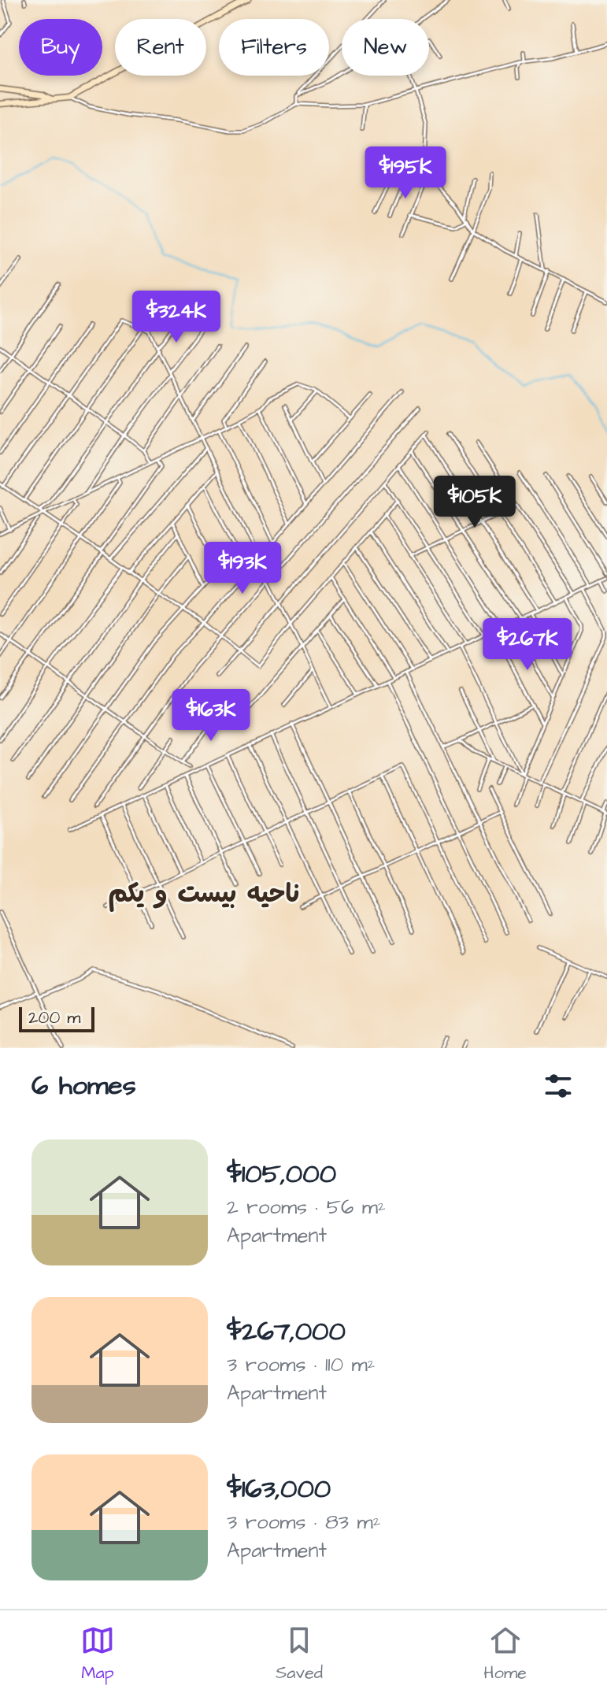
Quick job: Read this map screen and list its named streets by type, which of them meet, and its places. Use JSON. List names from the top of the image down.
{
  "districts": ["ناحیه بیست و یکم"],
  "scale_bar": "200 m",
  "page": {
    "chip": [
      "Buy",
      "Rent",
      "Filters",
      "New"
    ],
    "price": [
      "$195K",
      "$324K",
      "$105K",
      "$193K",
      "$267K",
      "$163K"
    ],
    "scale": "200 m",
    "heading": "6 homes",
    "list": [
      {
        "name": "$105,000",
        "note": "2 rooms · 56 m² · Apartment"
      },
      {
        "name": "$267,000",
        "note": "3 rooms · 110 m² · Apartment"
      },
      {
        "name": "$163,000",
        "note": "3 rooms · 83 m² · Apartment"
      }
    ],
    "tabs": ["Map", "Saved", "Home"]
  }
}
